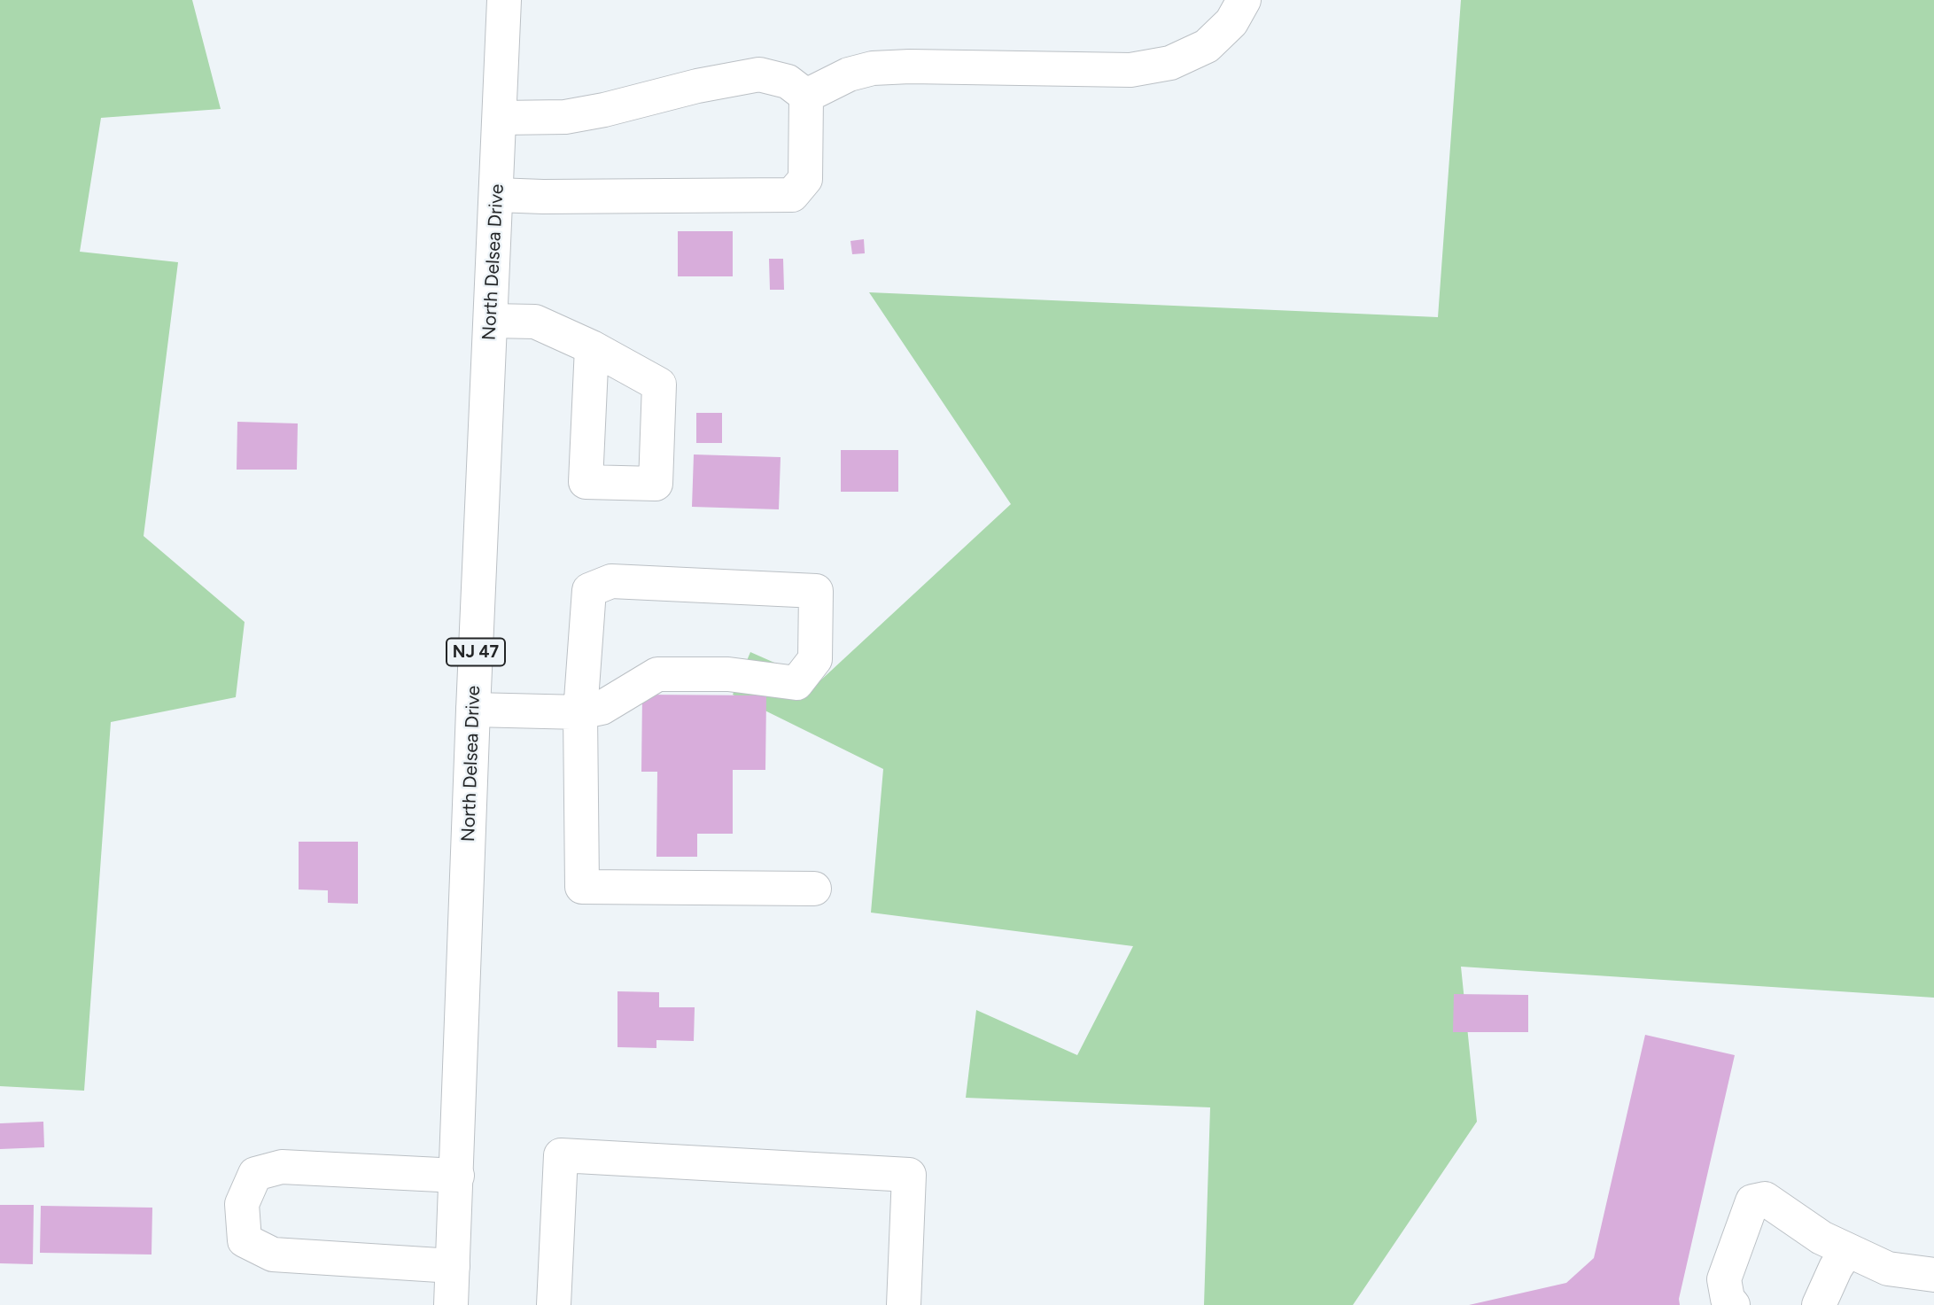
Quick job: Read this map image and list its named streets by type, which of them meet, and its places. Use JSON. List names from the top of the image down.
{
  "streets": {
    "main road": ["North Delsea Drive", "NJ 47"]
  }
}
